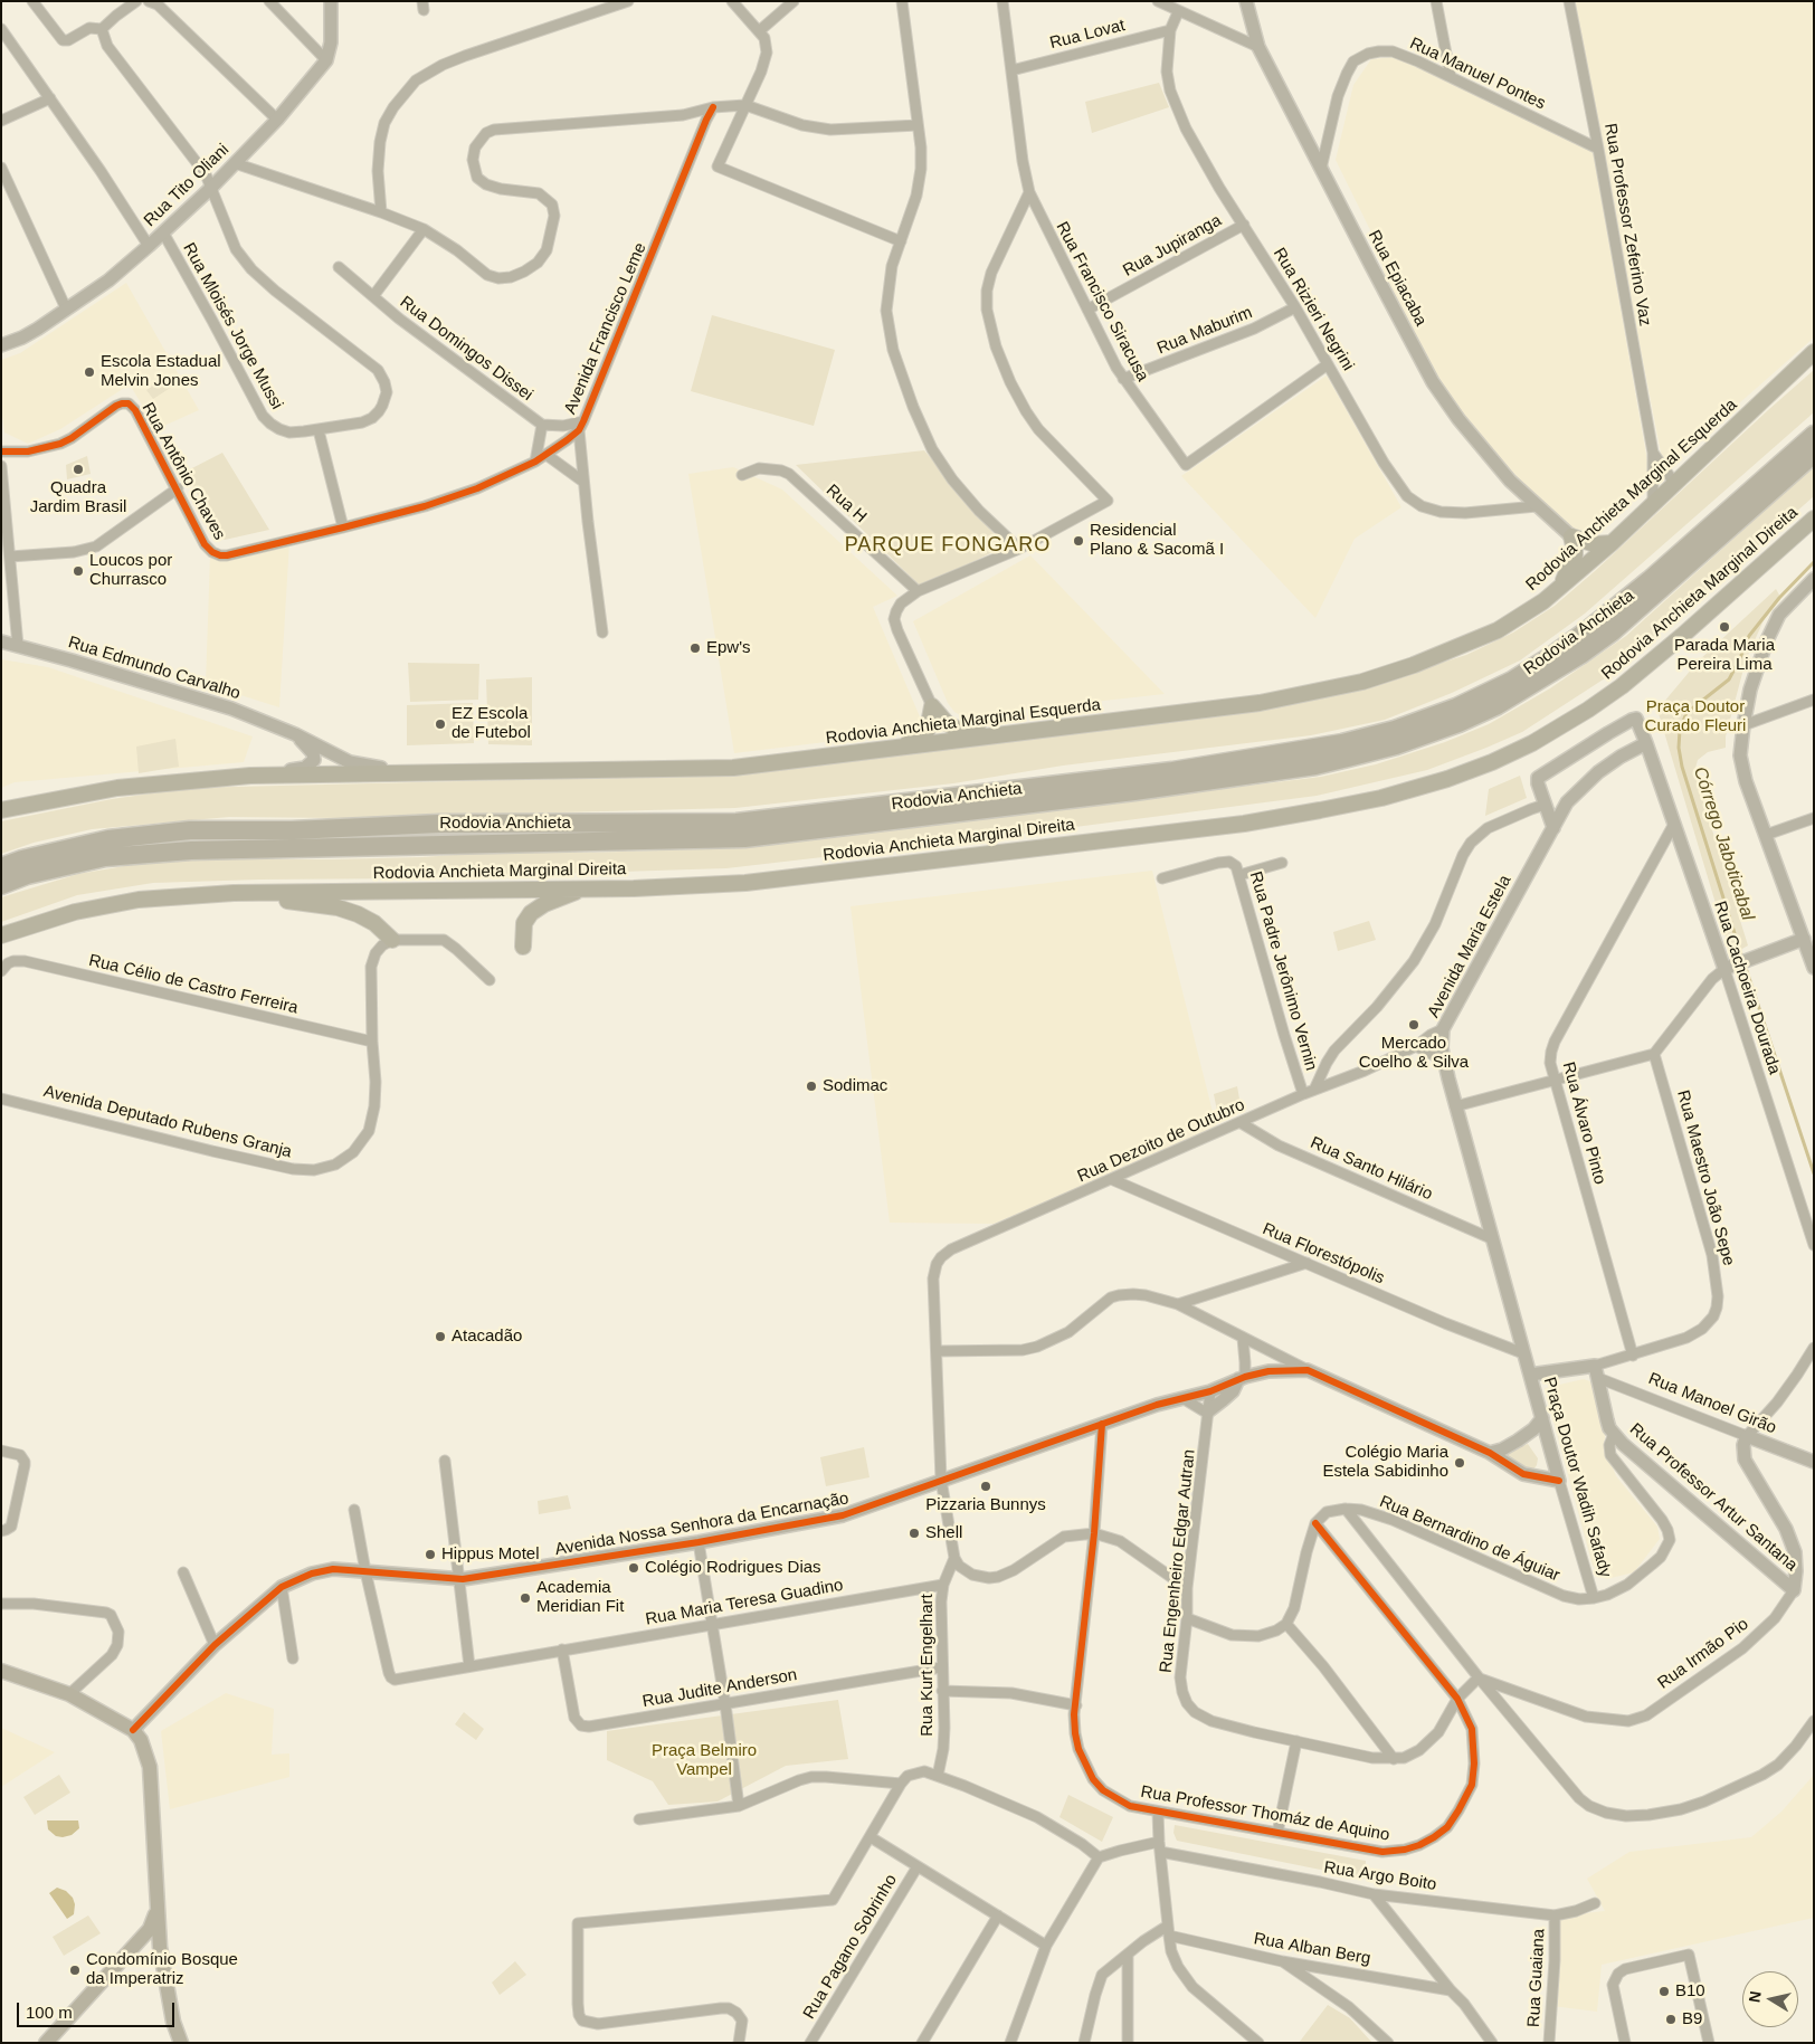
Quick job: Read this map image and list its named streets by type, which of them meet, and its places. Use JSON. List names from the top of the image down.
{
  "streets": {
    "highway": ["Rodovia Anchieta Marginal Esquerda", "Rodovia Anchieta Marginal Direita", "Rodovia Anchieta"],
    "street": [
      "Rua Lovat",
      "Rua Manuel Pontes",
      "Rua Tito Oliani",
      "Rua Professor Zeferino Vaz",
      "Rua Jupiranga",
      "Rua Epiacaba",
      "Rua Francisco Siracusa",
      "Rua Rizieri Negrini",
      "Rua Mloisés Jorge Mussi",
      "Avenida Francisco Leme",
      "Rua Maburim",
      "Rua Domingos Dissei",
      "Rua Antônio Chaves",
      "Rua H",
      "Rua Edmundo Carvalho",
      "Avenida Maria Estela",
      "Rua Padre Jerônimo Vernin",
      "Rua Célio de Castro Ferreira",
      "Rua Cachoeira Dourada",
      "Avenida Deputado Rubens Granja",
      "Rua Álvaro Pinto",
      "Rua Dezoito de Outubro",
      "Rua Santo Hilário",
      "Rua Maestro João Sepe",
      "Rua Florestópolis",
      "Rua Manoel Girão",
      "Praça Doutor Wadih Safady",
      "Rua Professor Artur Santana",
      "Avenida Nossa Senhora da Encarnação",
      "Rua Bernardino de Águiar",
      "Rua Engenheiro Edgar Autran",
      "Rua Maria Teresa Guadino",
      "Rua Irmão Pio",
      "Rua Kurt Engelhart",
      "Rua Judite Anderson",
      "Rua Professor Thomáz de Aquino",
      "Rua Argo Boito",
      "Rua Pagano Sobrinho",
      "Rua Alban Berg",
      "Rua Guaiana"
    ]
  },
  "crossings": [
    ["Rua Lovat", "Rua Francisco Siracusa"],
    ["Rua Lovat", "Rua Rizieri Negrini"],
    ["Rua Manuel Pontes", "Rua Professor Zeferino Vaz"],
    ["Rua Manuel Pontes", "Rua Epiacaba"],
    ["Rua Tito Oliani", "Rua Mloisés Jorge Mussi"],
    ["Rua Professor Zeferino Vaz", "Rodovia Anchieta Marginal Esquerda"],
    ["Rua Jupiranga", "Rua Francisco Siracusa"],
    ["Rua Jupiranga", "Rua Rizieri Negrini"],
    ["Rua Epiacaba", "Rua Rizieri Negrini"],
    ["Rua Francisco Siracusa", "Rua Rizieri Negrini"],
    ["Rua Francisco Siracusa", "Rua Maburim"],
    ["Rua Rizieri Negrini", "Rua Maburim"],
    ["Avenida Francisco Leme", "Rua Antônio Chaves"],
    ["Rodovia Anchieta Marginal Esquerda", "Rua Edmundo Carvalho"],
    ["Avenida Maria Estela", "Rua Cachoeira Dourada"],
    ["Avenida Maria Estela", "Rua Dezoito de Outubro"],
    ["Avenida Maria Estela", "Rua Santo Hilário"],
    ["Avenida Maria Estela", "Rua Maestro João Sepe"],
    ["Avenida Maria Estela", "Rua Florestópolis"],
    ["Avenida Maria Estela", "Praça Doutor Wadih Safady"],
    ["Rua Padre Jerônimo Vernin", "Rua Dezoito de Outubro"],
    ["Rua Célio de Castro Ferreira", "Avenida Deputado Rubens Granja"],
    ["Rua Cachoeira Dourada", "Rua Álvaro Pinto"],
    ["Rua Álvaro Pinto", "Rua Maestro João Sepe"],
    ["Rua Dezoito de Outubro", "Rua Santo Hilário"],
    ["Rua Dezoito de Outubro", "Rua Florestópolis"],
    ["Rua Maestro João Sepe", "Rua Manoel Girão"],
    ["Rua Maestro João Sepe", "Praça Doutor Wadih Safady"],
    ["Rua Maestro João Sepe", "Rua Professor Artur Santana"],
    ["Rua Manoel Girão", "Rua Professor Artur Santana"],
    ["Rua Manoel Girão", "Rua Irmão Pio"],
    ["Praça Doutor Wadih Safady", "Rua Professor Artur Santana"],
    ["Praça Doutor Wadih Safady", "Avenida Nossa Senhora da Encarnação"],
    ["Praça Doutor Wadih Safady", "Rua Bernardino de Águiar"],
    ["Rua Professor Artur Santana", "Rua Irmão Pio"],
    ["Avenida Nossa Senhora da Encarnação", "Rua Engenheiro Edgar Autran"],
    ["Avenida Nossa Senhora da Encarnação", "Rua Maria Teresa Guadino"],
    ["Avenida Nossa Senhora da Encarnação", "Rua Professor Thomáz de Aquino"],
    ["Rua Engenheiro Edgar Autran", "Rua Professor Thomáz de Aquino"],
    ["Rua Maria Teresa Guadino", "Rua Kurt Engelhart"],
    ["Rua Maria Teresa Guadino", "Rua Judite Anderson"],
    ["Rua Kurt Engelhart", "Rua Judite Anderson"],
    ["Rua Argo Boito", "Rua Guaiana"]
  ],
  "districts": ["PARQUE FONGARO"],
  "water": ["Córrego Jaboticabal"],
  "parks": ["Praça Doutor Curado Fleuri", "Praça Belmiro Vampel"],
  "places": [
    "Escola Estadual Melvin Jones",
    "Quadra Jardim Brasil",
    "Residencial Plano & Sacomã I",
    "Loucos por Churrasco",
    "Parada Maria Pereira Lima",
    "Epw's",
    "EZ Escola de Futebol",
    "Mercado Coelho & Silva",
    "Sodimac",
    "Atacadão",
    "Colégio Maria Estela Sabidinho",
    "Pizzaria Bunnys",
    "Shell",
    "Hippus Motel",
    "Colégio Rodrigues Dias",
    "Academia Meridian Fit",
    "Condomínio Bosque da Imperatriz",
    "B10",
    "B9"
  ],
  "scale_bar": "100 m",
  "north": "left"
}
